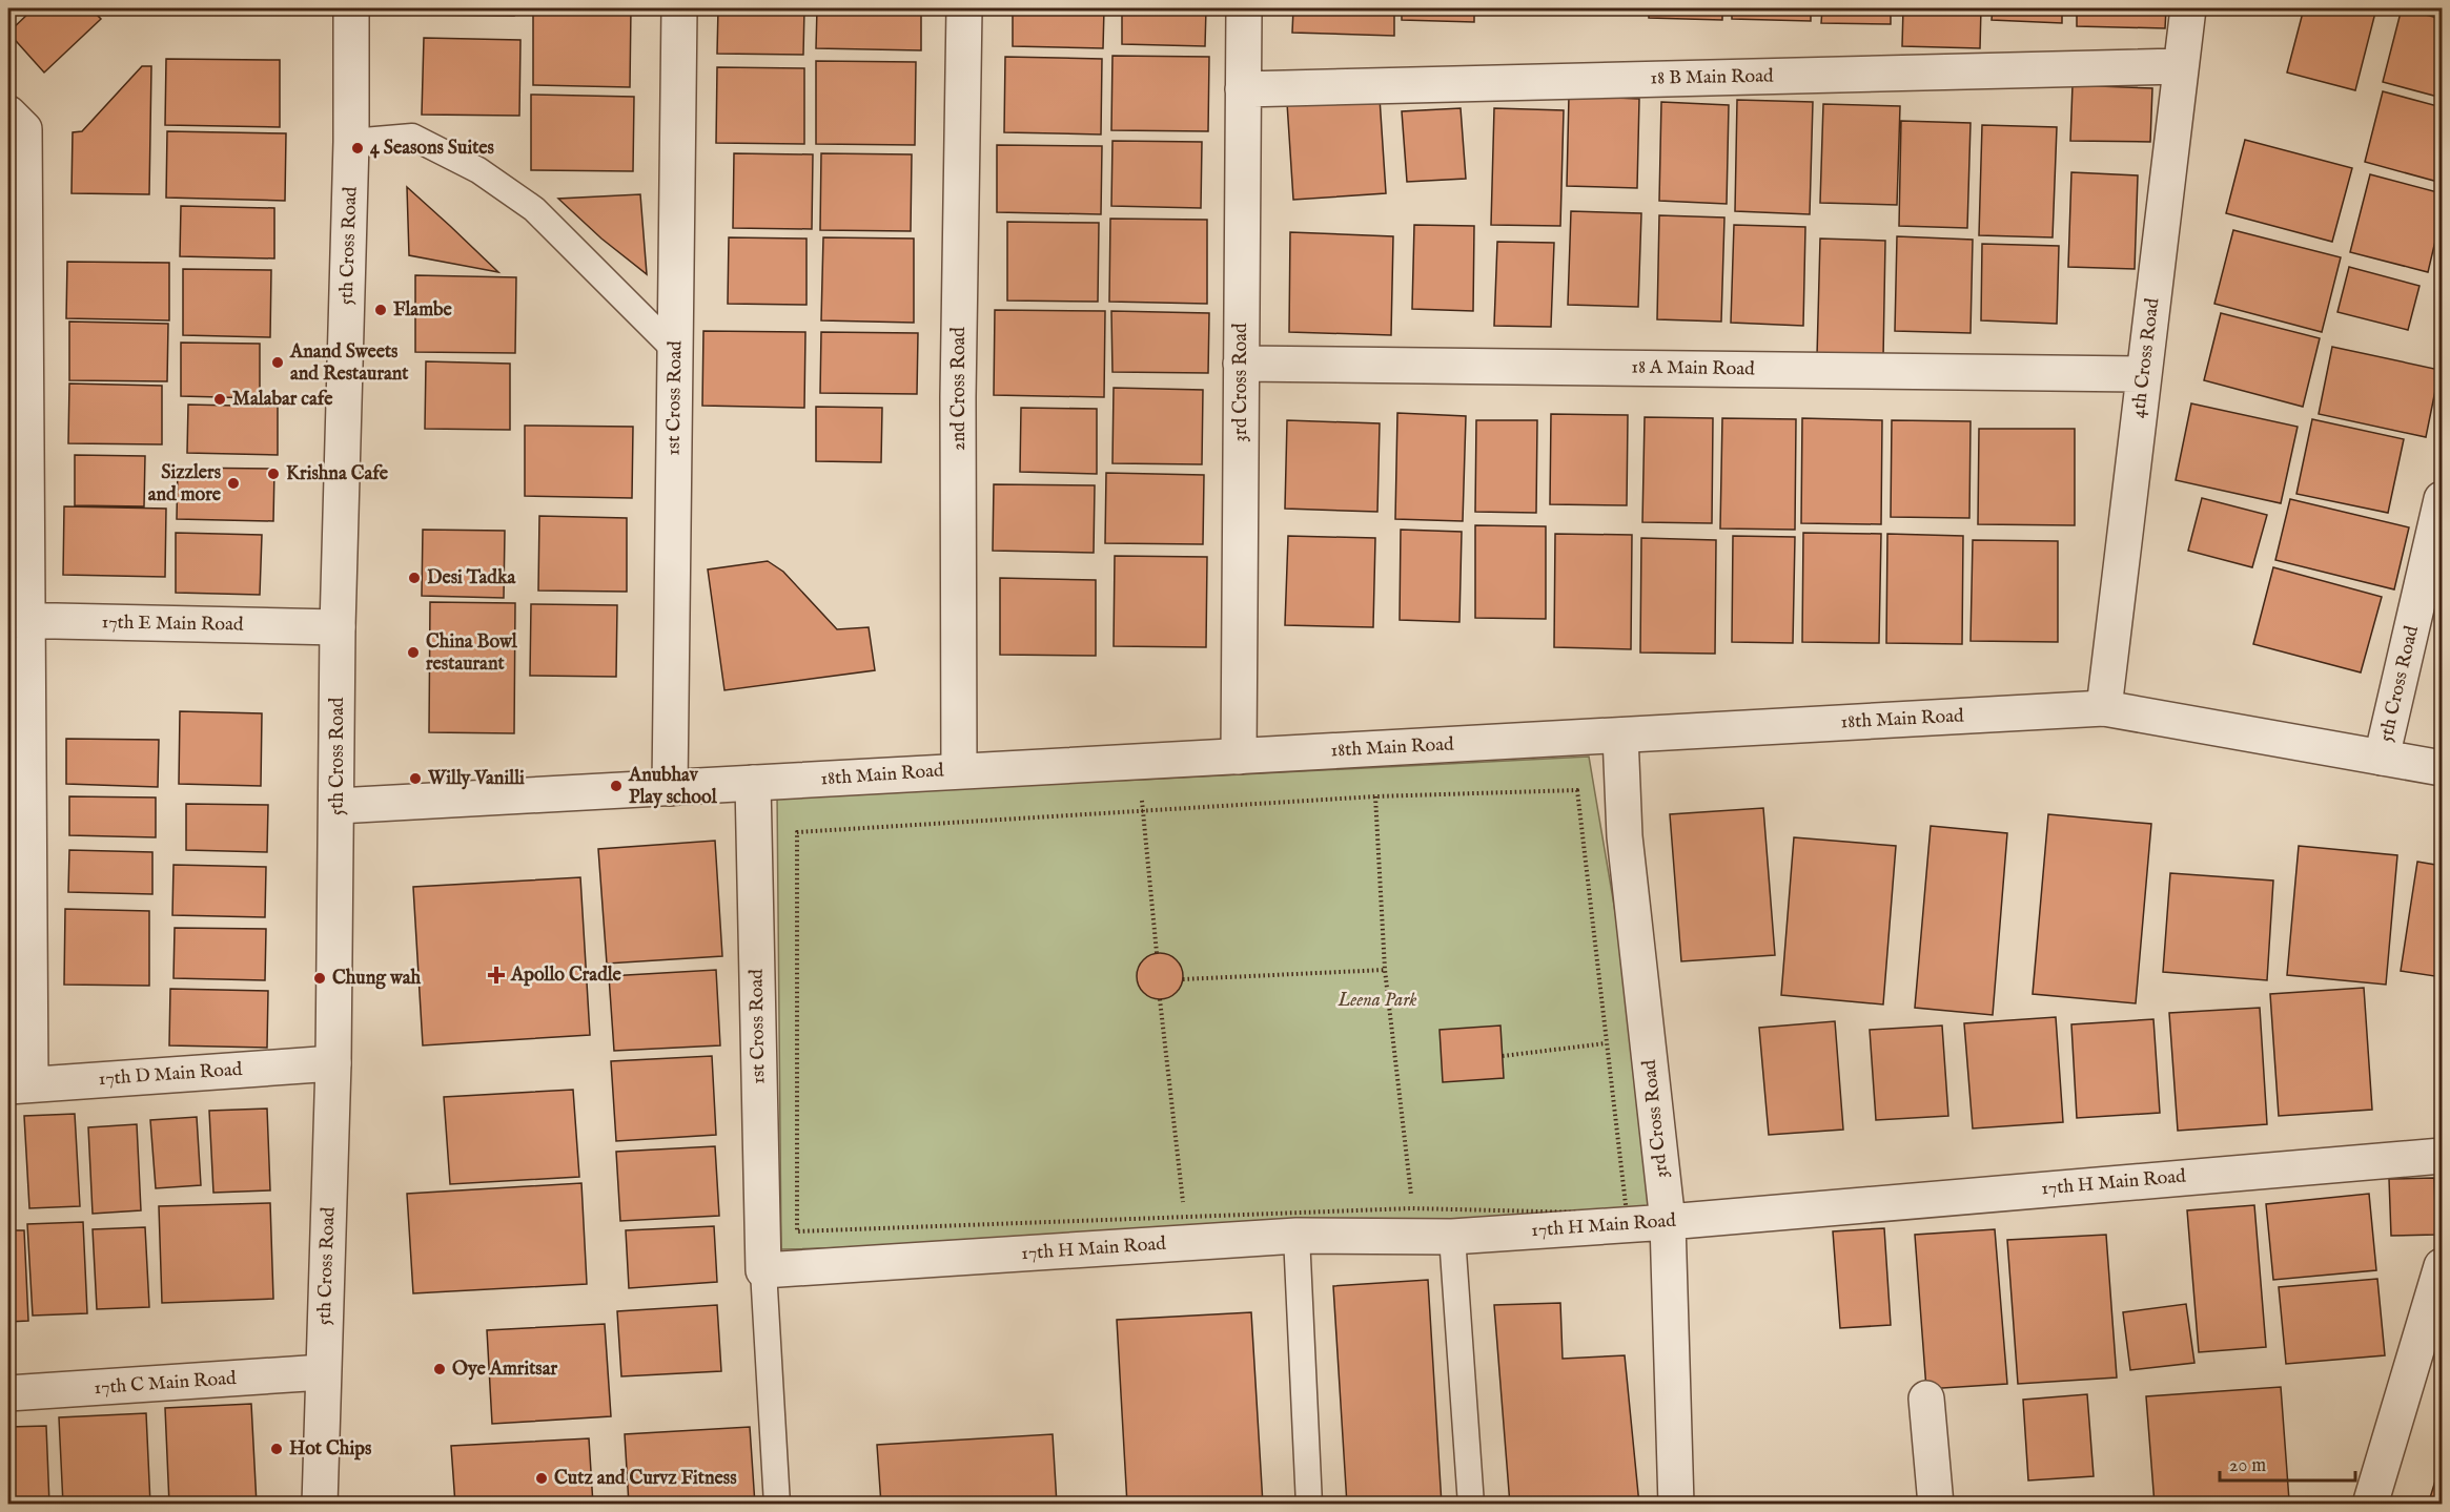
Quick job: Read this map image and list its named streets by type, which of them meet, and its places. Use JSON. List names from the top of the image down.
{
  "streets": {
    "street": [
      "18 B Main Road",
      "5th Cross Road",
      "4th Cross Road",
      "18 A Main Road",
      "3rd Cross Road",
      "2nd Cross Road",
      "1st Cross Road",
      "17th E Main Road",
      "18th Main Road",
      "17th D Main Road",
      "17th H Main Road",
      "17th C Main Road"
    ]
  },
  "crossings": [
    ["18 B Main Road", "4th Cross Road"],
    ["18 B Main Road", "3rd Cross Road"],
    ["5th Cross Road", "17th E Main Road"],
    ["5th Cross Road", "18th Main Road"],
    ["5th Cross Road", "17th D Main Road"],
    ["5th Cross Road", "17th C Main Road"],
    ["4th Cross Road", "18 A Main Road"],
    ["4th Cross Road", "18th Main Road"],
    ["18 A Main Road", "3rd Cross Road"],
    ["3rd Cross Road", "18th Main Road"],
    ["3rd Cross Road", "17th H Main Road"],
    ["2nd Cross Road", "18th Main Road"],
    ["1st Cross Road", "18th Main Road"],
    ["1st Cross Road", "17th H Main Road"]
  ],
  "parks": ["Leena Park"],
  "places": {
    "other": [
      "4 Seasons Suites",
      "Flambe",
      "Anand Sweets and Restaurant",
      "Malabar cafe",
      "Krishna Cafe",
      "Sizzlers and more",
      "Desi Tadka",
      "China Bowl restaurant",
      "Willy Vanilli",
      "Anubhav Play school",
      "Chung wah",
      "Oye Amritsar",
      "Hot Chips",
      "Cutz and Curvz Fitness"
    ],
    "health": ["Apollo Cradle"]
  },
  "scale_bar": "20 m"
}
